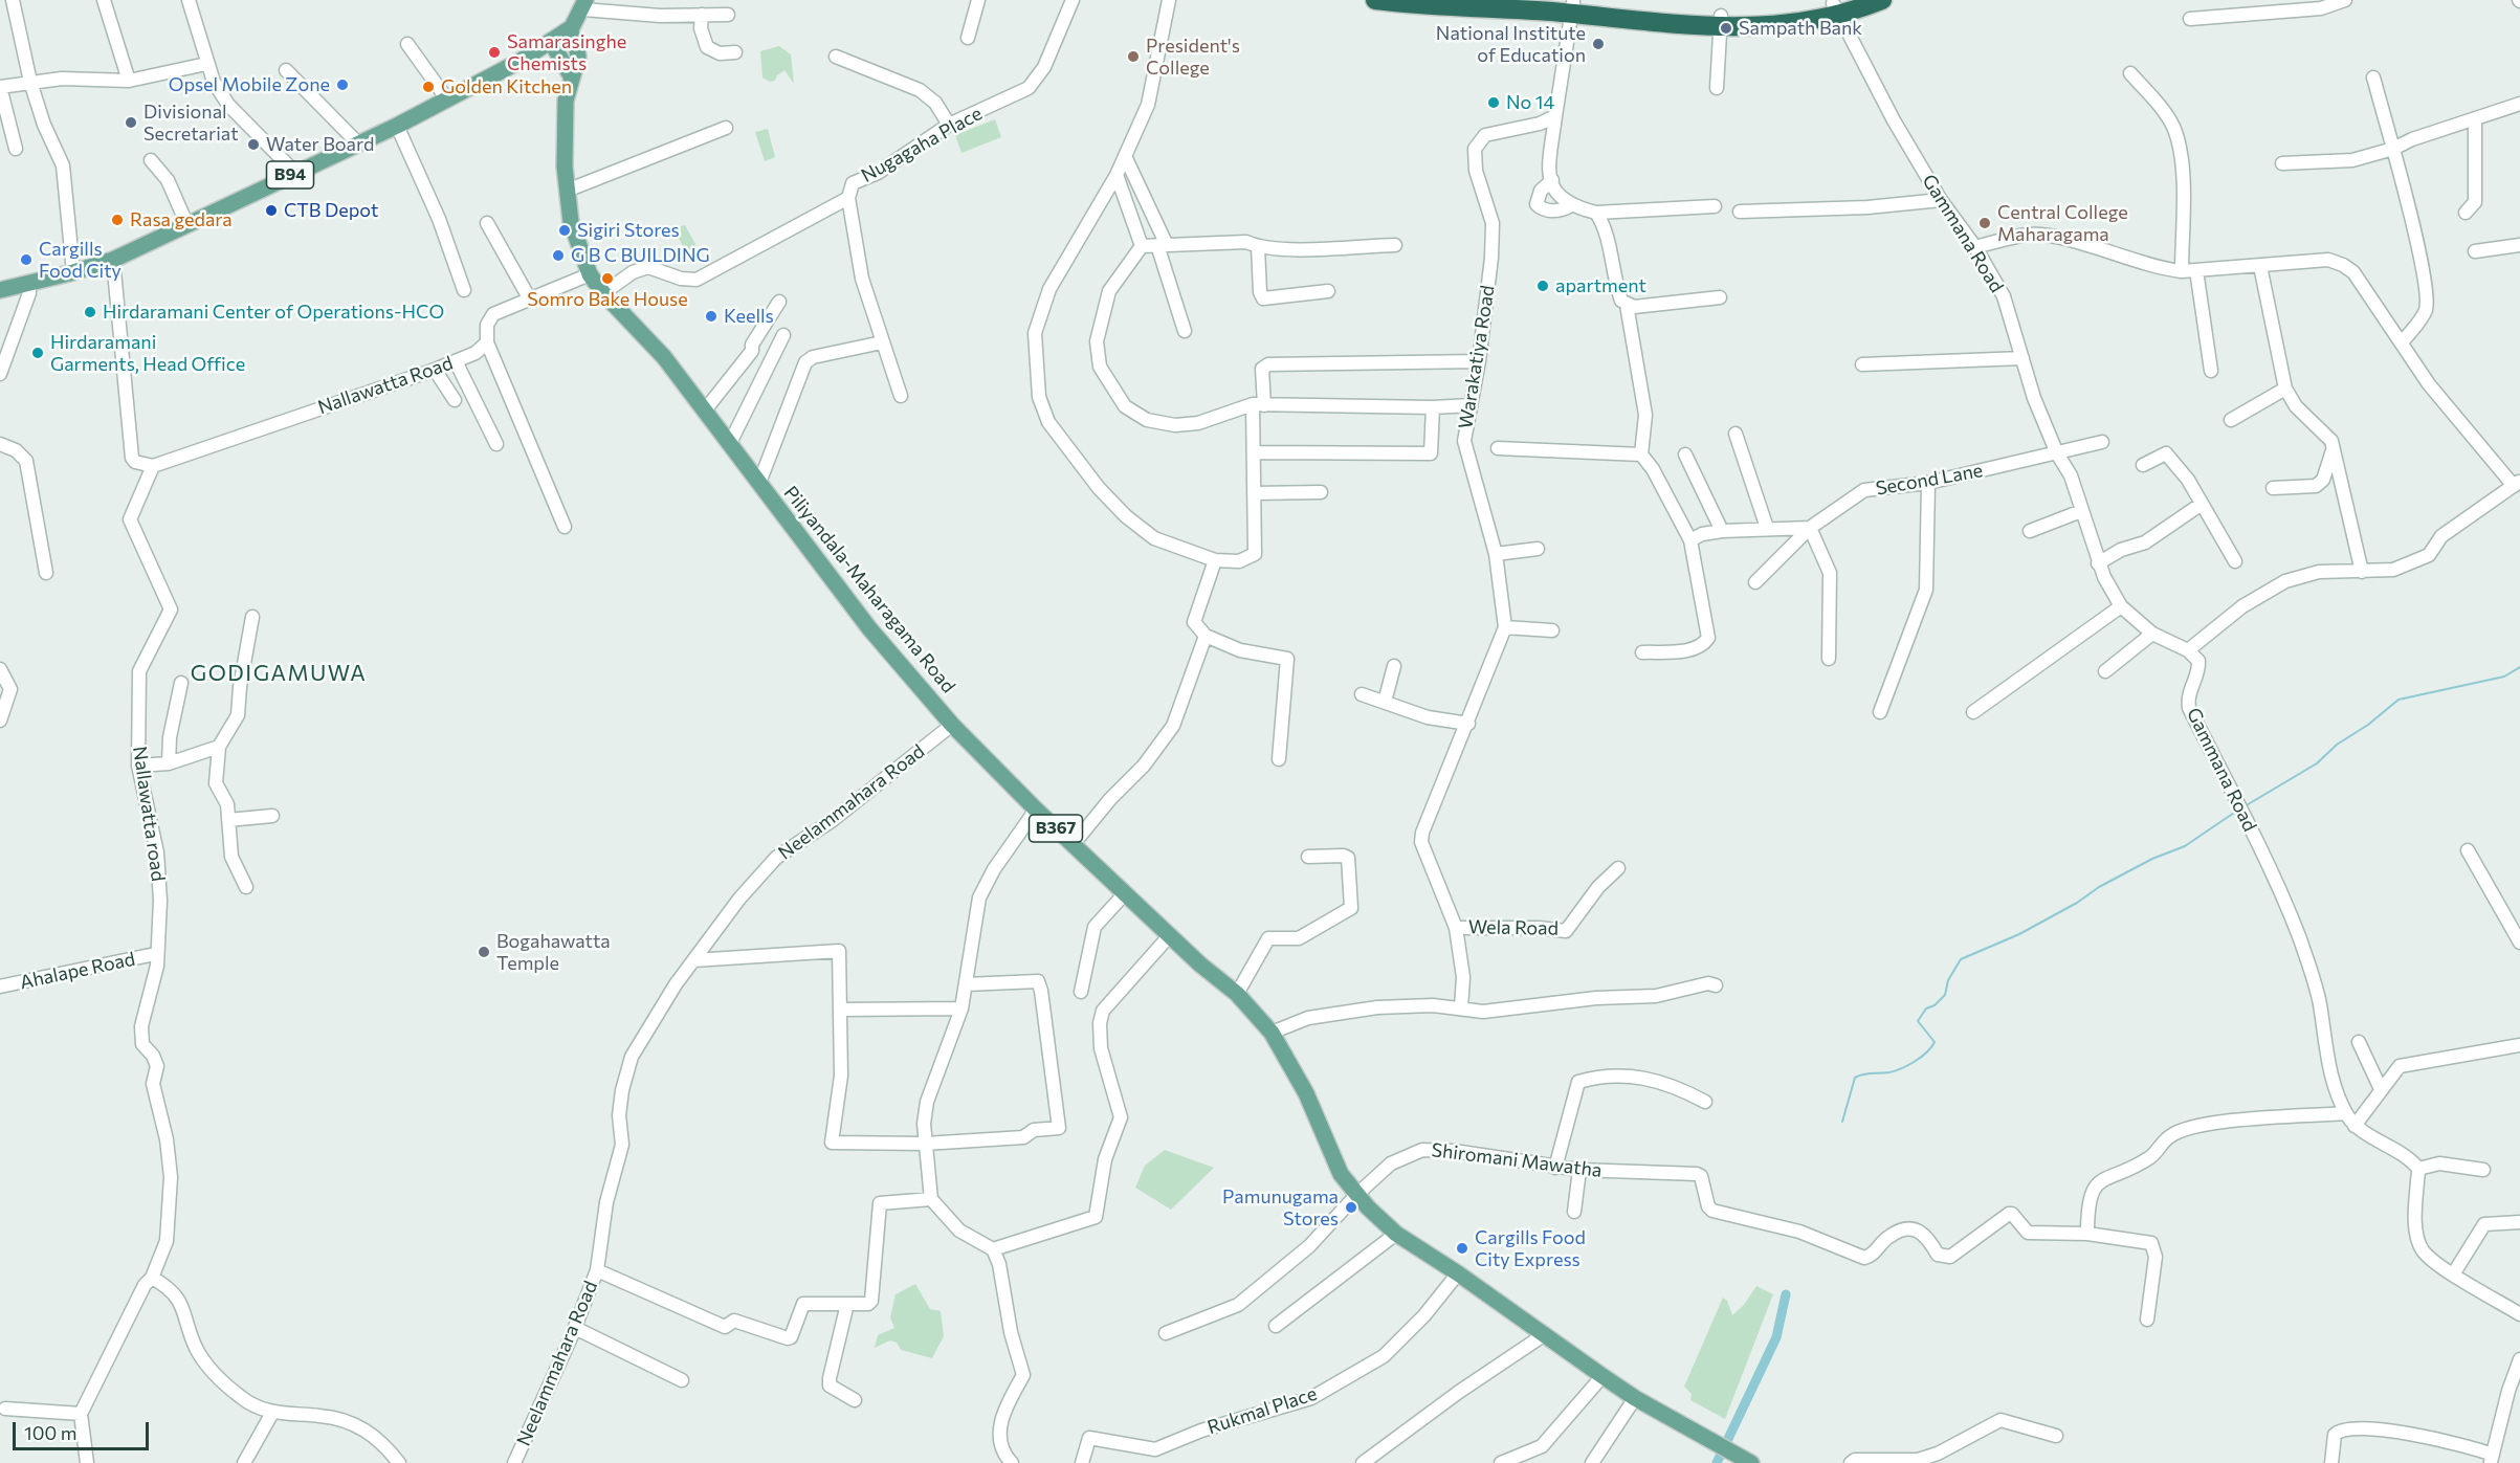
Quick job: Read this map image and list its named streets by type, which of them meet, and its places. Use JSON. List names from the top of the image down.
{
  "streets": {
    "main road": ["B94", "Piliyandala-Maharagama Road", "B367"],
    "street": [
      "Nugagaha Place",
      "Gammana Road",
      "Warakatiya Road",
      "Nallawatta Road",
      "Second Lane",
      "Neelammahara Road",
      "Nallawatta road",
      "Wela Road",
      "Ahalape Road",
      "Shiromani Mawatha",
      "Rukmal Place"
    ]
  },
  "crossings": [
    ["Nugagaha Place", "Piliyandala-Maharagama Road"],
    ["B94", "Piliyandala-Maharagama Road"],
    ["Gammana Road", "Second Lane"],
    ["Warakatiya Road", "Wela Road"],
    ["Nallawatta Road", "Nallawatta road"],
    ["Piliyandala-Maharagama Road", "Neelammahara Road"],
    ["Piliyandala-Maharagama Road", "Shiromani Mawatha"],
    ["Piliyandala-Maharagama Road", "Rukmal Place"],
    ["Nallawatta road", "Ahalape Road"]
  ],
  "districts": ["GODIGAMUWA"],
  "places": [
    "Sampath Bank",
    "National Institute of Education",
    "Samarasinghe Chemists",
    "President's College",
    "Opsel Mobile Zone",
    "Golden Kitchen",
    "No 14",
    "Divisional Secretariat",
    "Water Board",
    "CTB Depot",
    "Rasa gedara",
    "Central College Maharagama",
    "Sigiri Stores",
    "G B C BUILDING",
    "Cargills Food City",
    "Somro Bake House",
    "apartment",
    "Hirdaramani Center of Operations-HCO",
    "Keells",
    "Hirdaramani Garments, Head Office",
    "Bogahawatta Temple",
    "Pamunugama Stores",
    "Cargills Food City Express"
  ],
  "scale_bar": "100 m"
}
